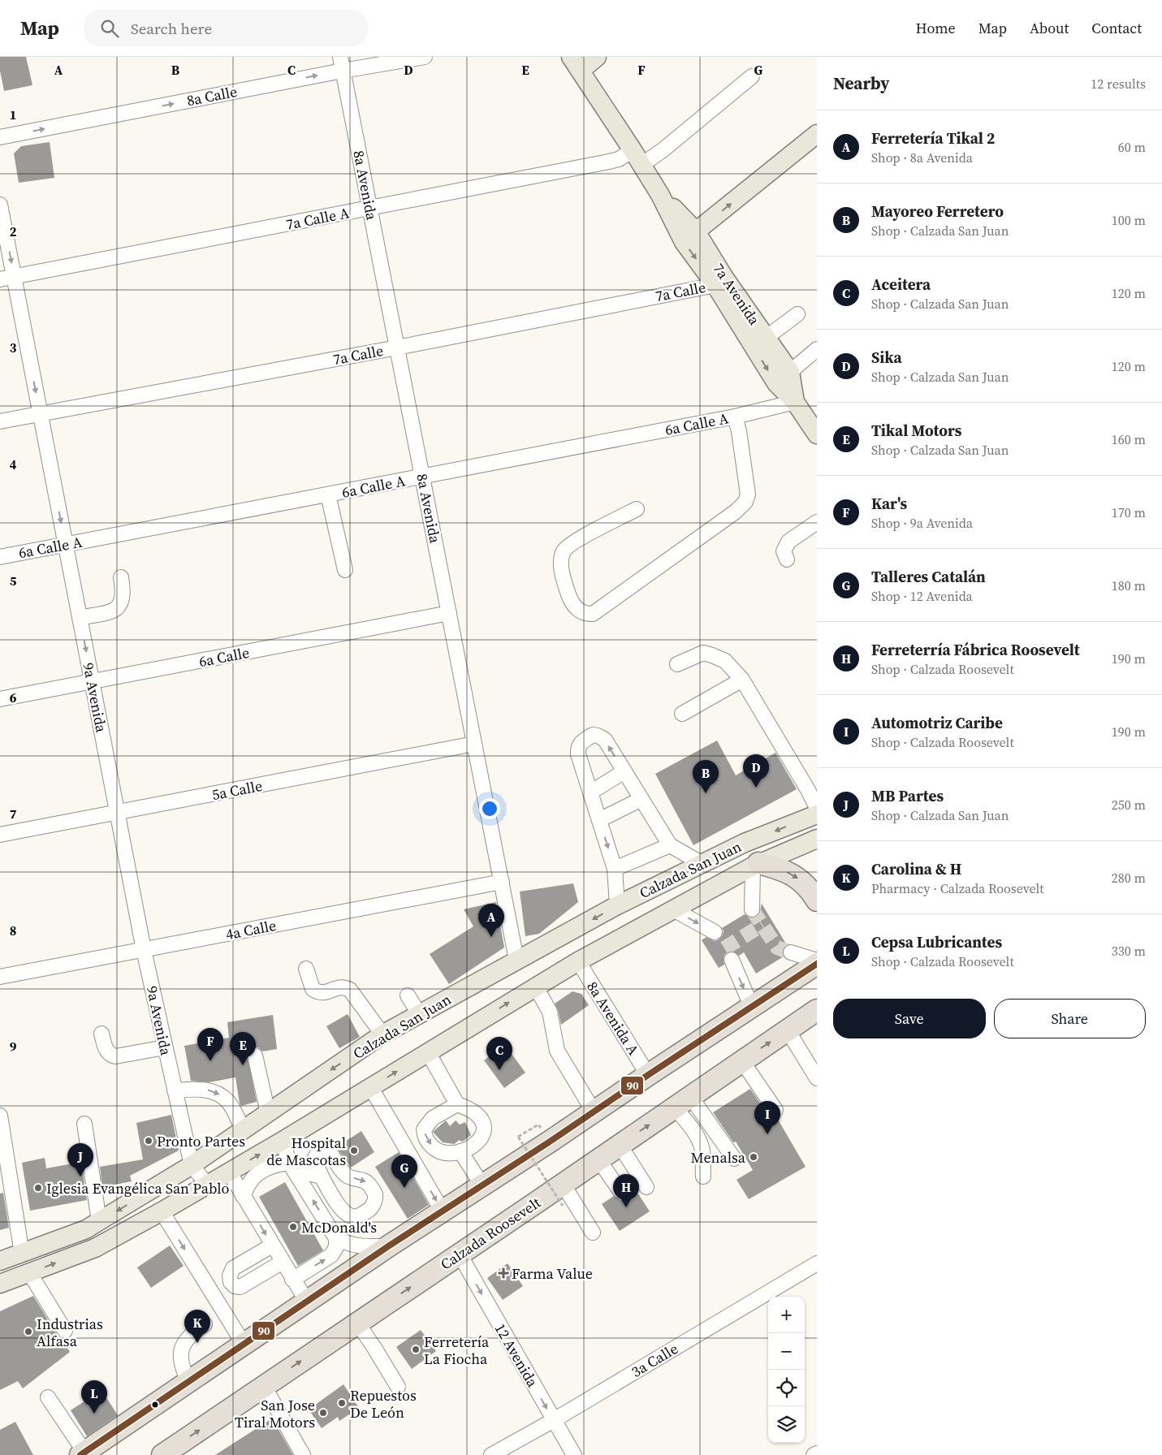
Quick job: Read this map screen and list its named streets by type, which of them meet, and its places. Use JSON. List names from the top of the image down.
{
  "streets": {
    "highway": ["Calzada Roosevelt"],
    "main road": ["7a Avenida", "Calzada San Juan"],
    "street": [
      "8a Calle",
      "8a Avenida",
      "7a Calle A",
      "7a Calle",
      "6a Calle A",
      "6a Calle",
      "9a Avenida",
      "5a Calle",
      "4a Calle",
      "8a Avenida A",
      "12 Avenida",
      "3a Calle"
    ]
  },
  "crossings": [
    ["8a Calle", "8a Avenida"],
    ["8a Avenida", "7a Calle A"],
    ["8a Avenida", "7a Calle"],
    ["8a Avenida", "6a Calle A"],
    ["8a Avenida", "6a Calle"],
    ["8a Avenida", "5a Calle"],
    ["8a Avenida", "Calzada San Juan"],
    ["8a Avenida", "4a Calle"],
    ["7a Calle A", "7a Avenida"],
    ["7a Calle A", "9a Avenida"],
    ["7a Calle", "7a Avenida"],
    ["7a Calle", "9a Avenida"],
    ["7a Avenida", "6a Calle A"],
    ["6a Calle A", "9a Avenida"],
    ["6a Calle", "9a Avenida"],
    ["9a Avenida", "5a Calle"],
    ["9a Avenida", "Calzada San Juan"],
    ["9a Avenida", "4a Calle"],
    ["Calzada San Juan", "8a Avenida A"],
    ["Calzada Roosevelt", "12 Avenida"],
    ["12 Avenida", "3a Calle"]
  ],
  "one_way": ["8a Calle", "9a Avenida"],
  "places": {
    "other": [
      "Pronto Partes",
      "Hospital de Mascotas",
      "Menalsa",
      "Iglesia Evangélica San Pablo",
      "McDonald's",
      "Industrias Alfasa",
      "Ferretería La Fiocha",
      "Repuestos De León",
      "San Jose Tiral Motors"
    ],
    "health": ["Farma Value"]
  },
  "lines": ["transit line 90"],
  "page": {
    "header": "Map",
    "search": "Search here",
    "nav": [
      "Home",
      "Map",
      "About",
      "Contact"
    ],
    "heading": ["Nearby", "12 results"],
    "list": [
      {
        "mark": "A",
        "name": "Ferretería Tikal 2",
        "note": "Shop · 8a Avenida",
        "value": "60 m"
      },
      {
        "mark": "B",
        "name": "Mayoreo Ferretero",
        "note": "Shop · Calzada San Juan",
        "value": "100 m"
      },
      {
        "mark": "C",
        "name": "Aceitera",
        "note": "Shop · Calzada San Juan",
        "value": "120 m"
      },
      {
        "mark": "D",
        "name": "Sika",
        "note": "Shop · Calzada San Juan",
        "value": "120 m"
      },
      {
        "mark": "E",
        "name": "Tikal Motors",
        "note": "Shop · Calzada San Juan",
        "value": "160 m"
      },
      {
        "mark": "F",
        "name": "Kar's",
        "note": "Shop · 9a Avenida",
        "value": "170 m"
      },
      {
        "mark": "G",
        "name": "Talleres Catalán",
        "note": "Shop · 12 Avenida",
        "value": "180 m"
      },
      {
        "mark": "H",
        "name": "Ferreterría Fábrica Roosevelt",
        "note": "Shop · Calzada Roosevelt",
        "value": "190 m"
      },
      {
        "mark": "I",
        "name": "Automotriz Caribe",
        "note": "Shop · Calzada Roosevelt",
        "value": "190 m"
      },
      {
        "mark": "J",
        "name": "MB Partes",
        "note": "Shop · Calzada San Juan",
        "value": "250 m"
      },
      {
        "mark": "K",
        "name": "Carolina & H",
        "note": "Pharmacy · Calzada Roosevelt",
        "value": "280 m"
      },
      {
        "mark": "L",
        "name": "Cepsa Lubricantes",
        "note": "Shop · Calzada Roosevelt",
        "value": "330 m"
      }
    ],
    "pins": [
      "D",
      "B",
      "A",
      "F",
      "E",
      "C",
      "I",
      "J",
      "G",
      "H",
      "K",
      "L"
    ],
    "buttons": ["Save", "Share"],
    "map_buttons": ["+", "−"]
  },
  "grid": {
    "columns": [
      "A",
      "B",
      "C",
      "D",
      "E",
      "F",
      "G"
    ],
    "rows": [
      "1",
      "2",
      "3",
      "4",
      "5",
      "6",
      "7",
      "8",
      "9"
    ]
  }
}
